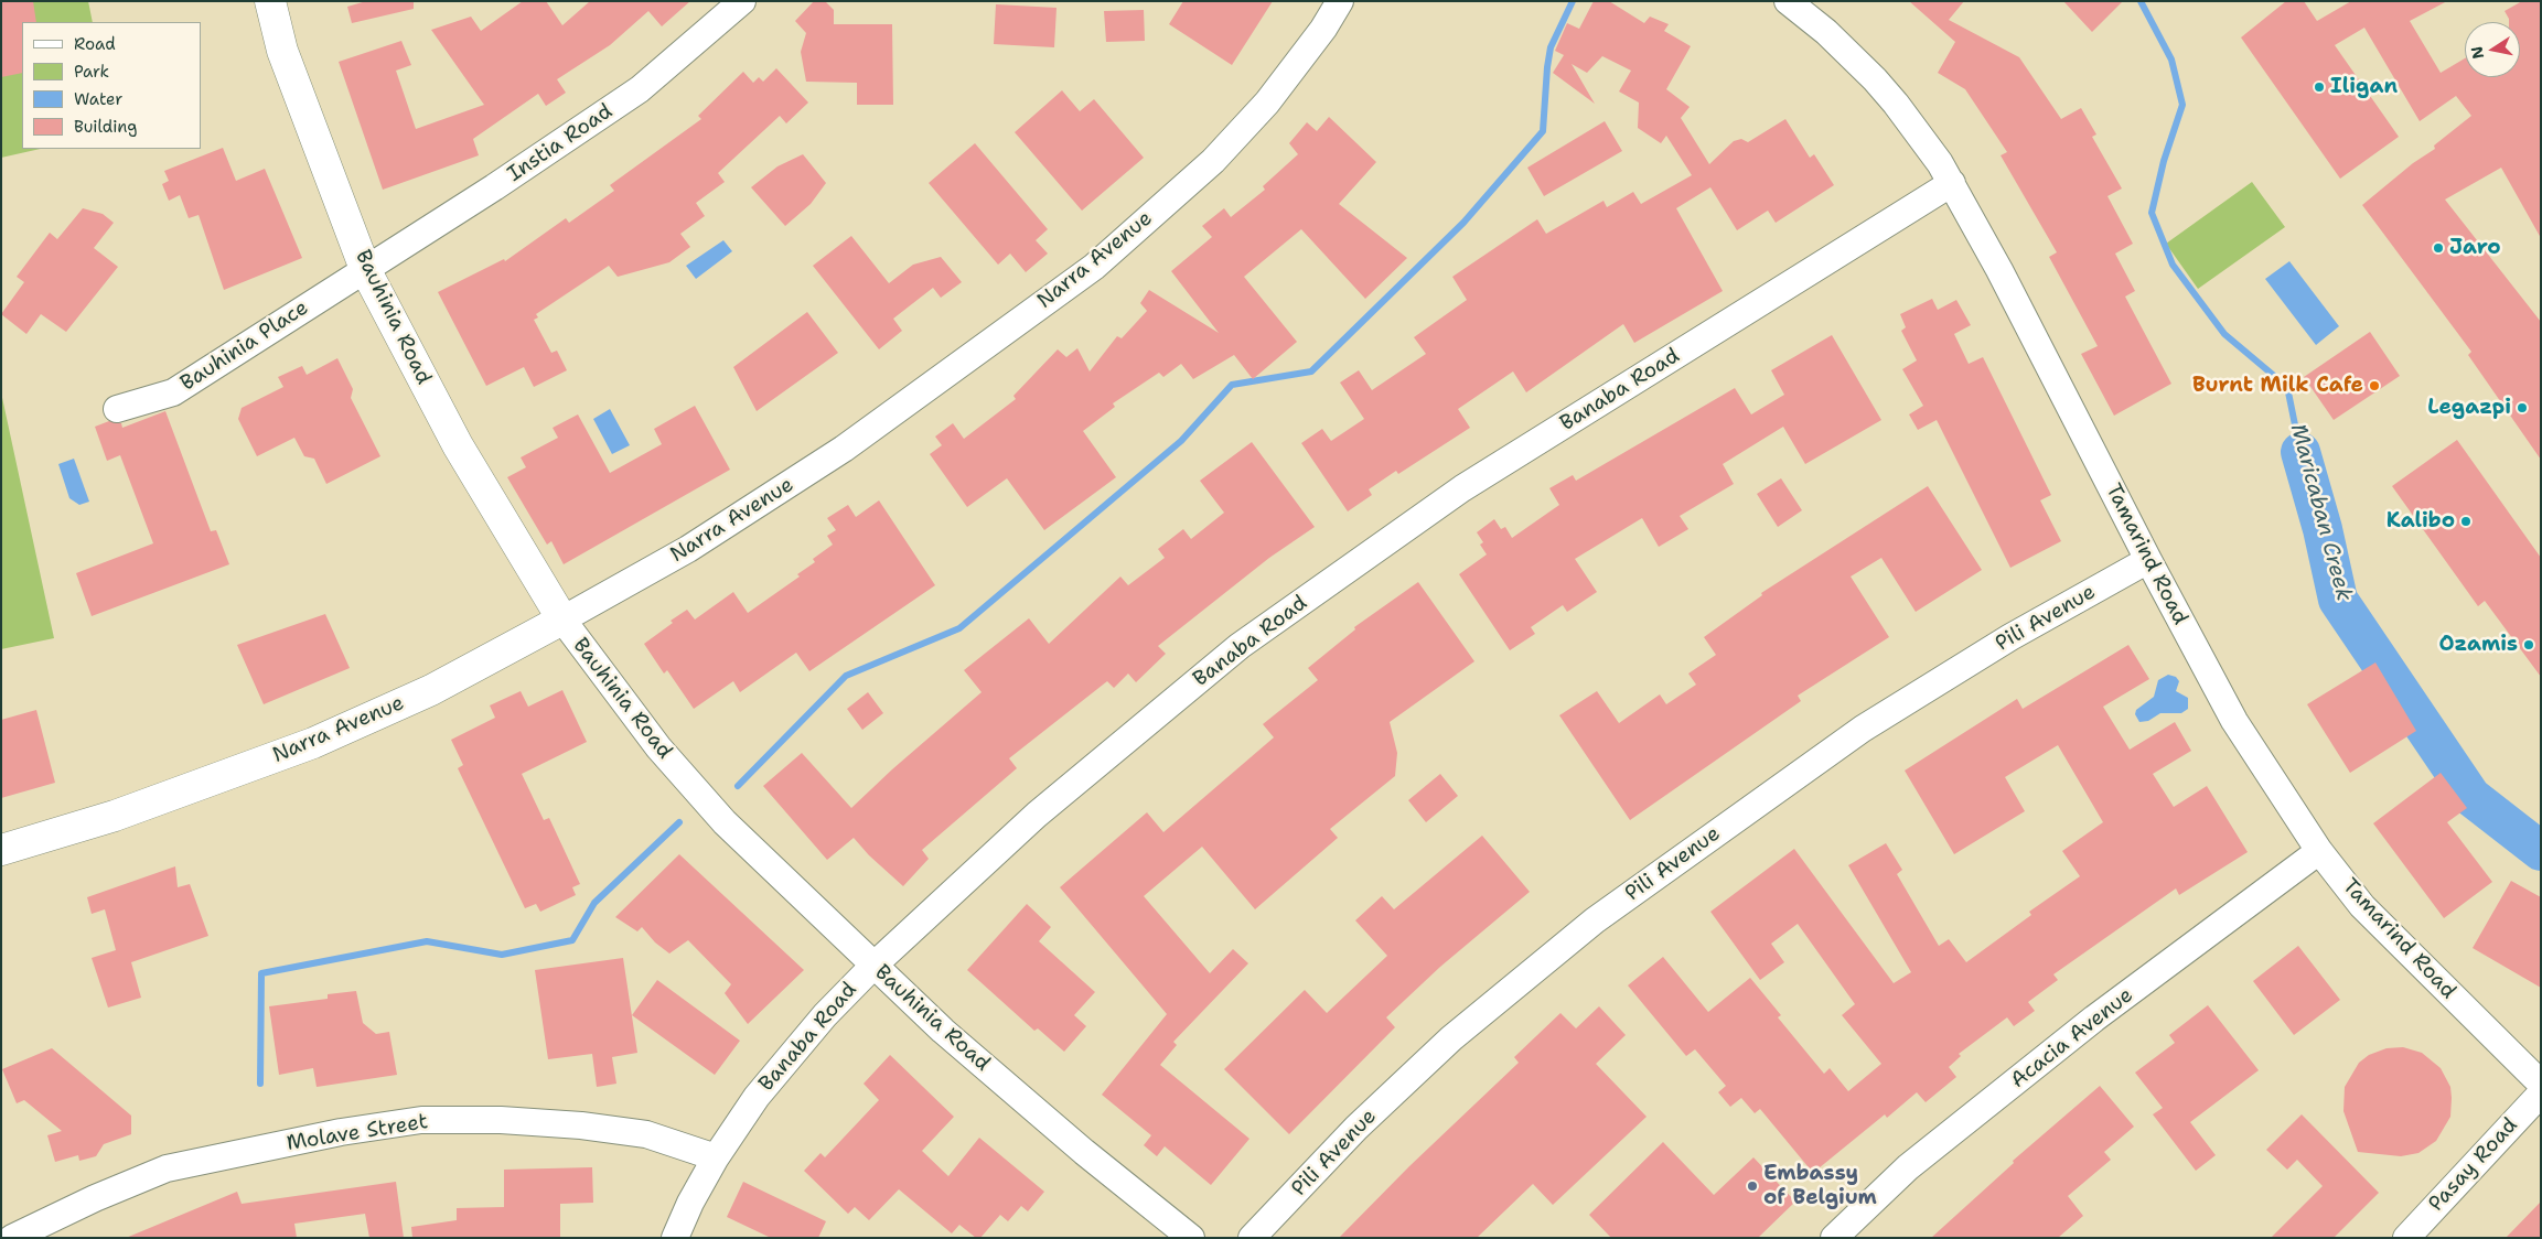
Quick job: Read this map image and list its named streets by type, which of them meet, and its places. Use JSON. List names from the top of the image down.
{
  "streets": {
    "street": [
      "Instia Road",
      "Narra Avenue",
      "Bauhinia Road",
      "Bauhinia Place",
      "Banaba Road",
      "Tamarind Road",
      "Pili Avenue",
      "Acacia Avenue",
      "Molave Street",
      "Pasay Road"
    ]
  },
  "crossings": [
    ["Instia Road", "Bauhinia Road"],
    ["Instia Road", "Bauhinia Place"],
    ["Narra Avenue", "Bauhinia Road"],
    ["Bauhinia Road", "Bauhinia Place"],
    ["Bauhinia Road", "Banaba Road"],
    ["Banaba Road", "Tamarind Road"],
    ["Banaba Road", "Molave Street"],
    ["Tamarind Road", "Pili Avenue"],
    ["Tamarind Road", "Acacia Avenue"]
  ],
  "water": ["Maricaban Creek"],
  "places": [
    "Iligan",
    "Jaro",
    "Burnt Milk Cafe",
    "Legazpi",
    "Kalibo",
    "Ozamis",
    "Embassy of Belgium"
  ],
  "legend": [
    "Road",
    "Park",
    "Water",
    "Building"
  ],
  "north": "left"
}
